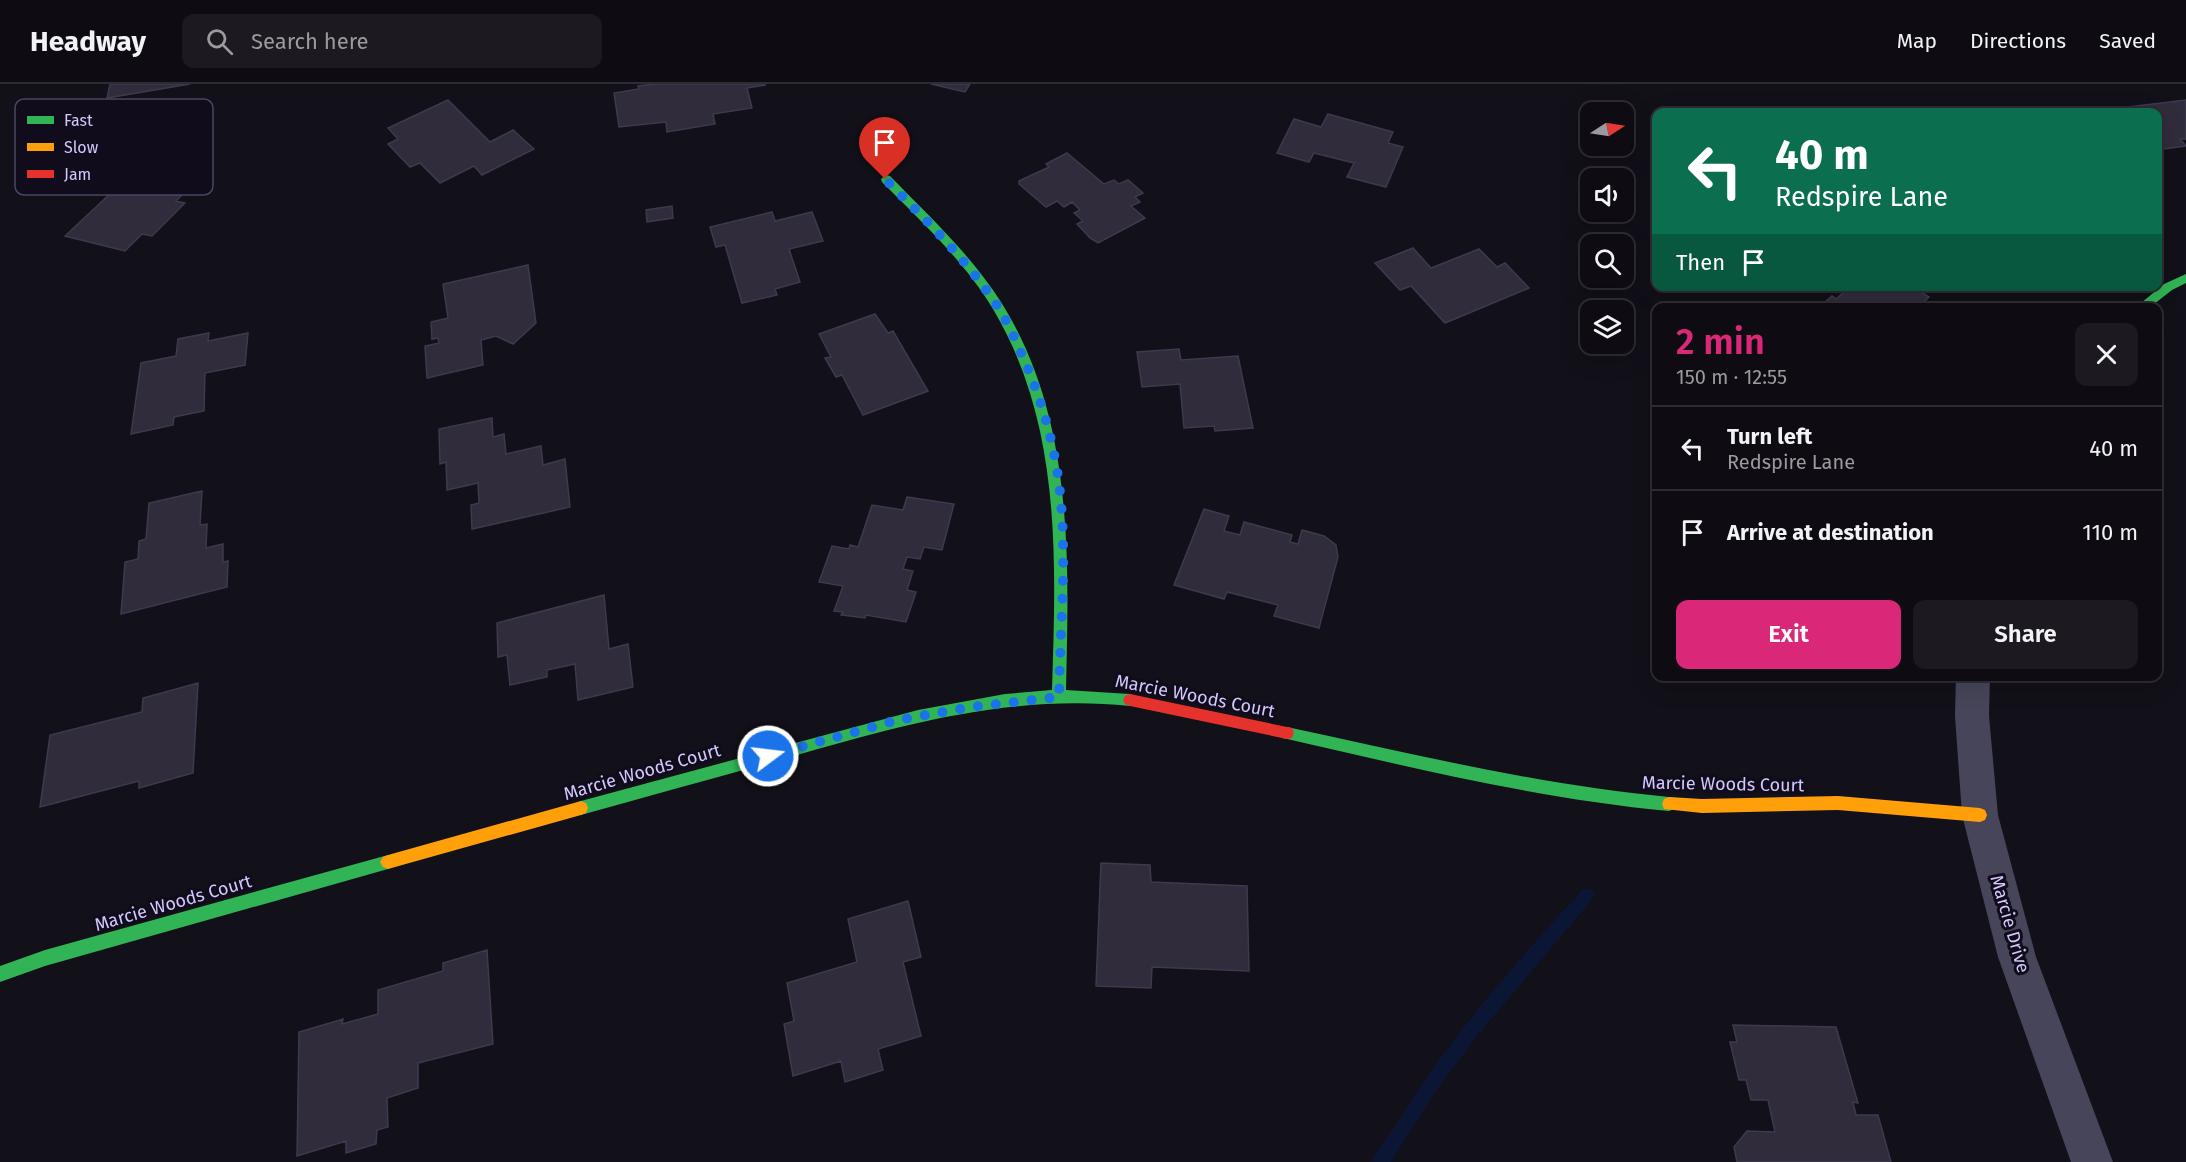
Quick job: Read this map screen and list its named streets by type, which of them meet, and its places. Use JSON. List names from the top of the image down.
{
  "streets": {
    "street": ["Marcie Woods Court", "Marcie Drive"]
  },
  "crossings": [
    ["Marcie Woods Court", "Marcie Drive"]
  ],
  "legend": ["Fast", "Slow", "Jam"],
  "north": "right",
  "page": {
    "header": "Headway",
    "search": "Search here",
    "nav": ["Map", "Directions", "Saved"],
    "turn": ["40 m", "Redspire Lane"],
    "then": "Then",
    "heading": ["2 min", "150 m · 12:55"],
    "list": [
      {
        "name": "Turn left",
        "note": "Redspire Lane",
        "value": "40 m"
      },
      {
        "name": "Arrive at destination",
        "value": "110 m"
      }
    ],
    "buttons": ["Exit", "Share"]
  }
}
